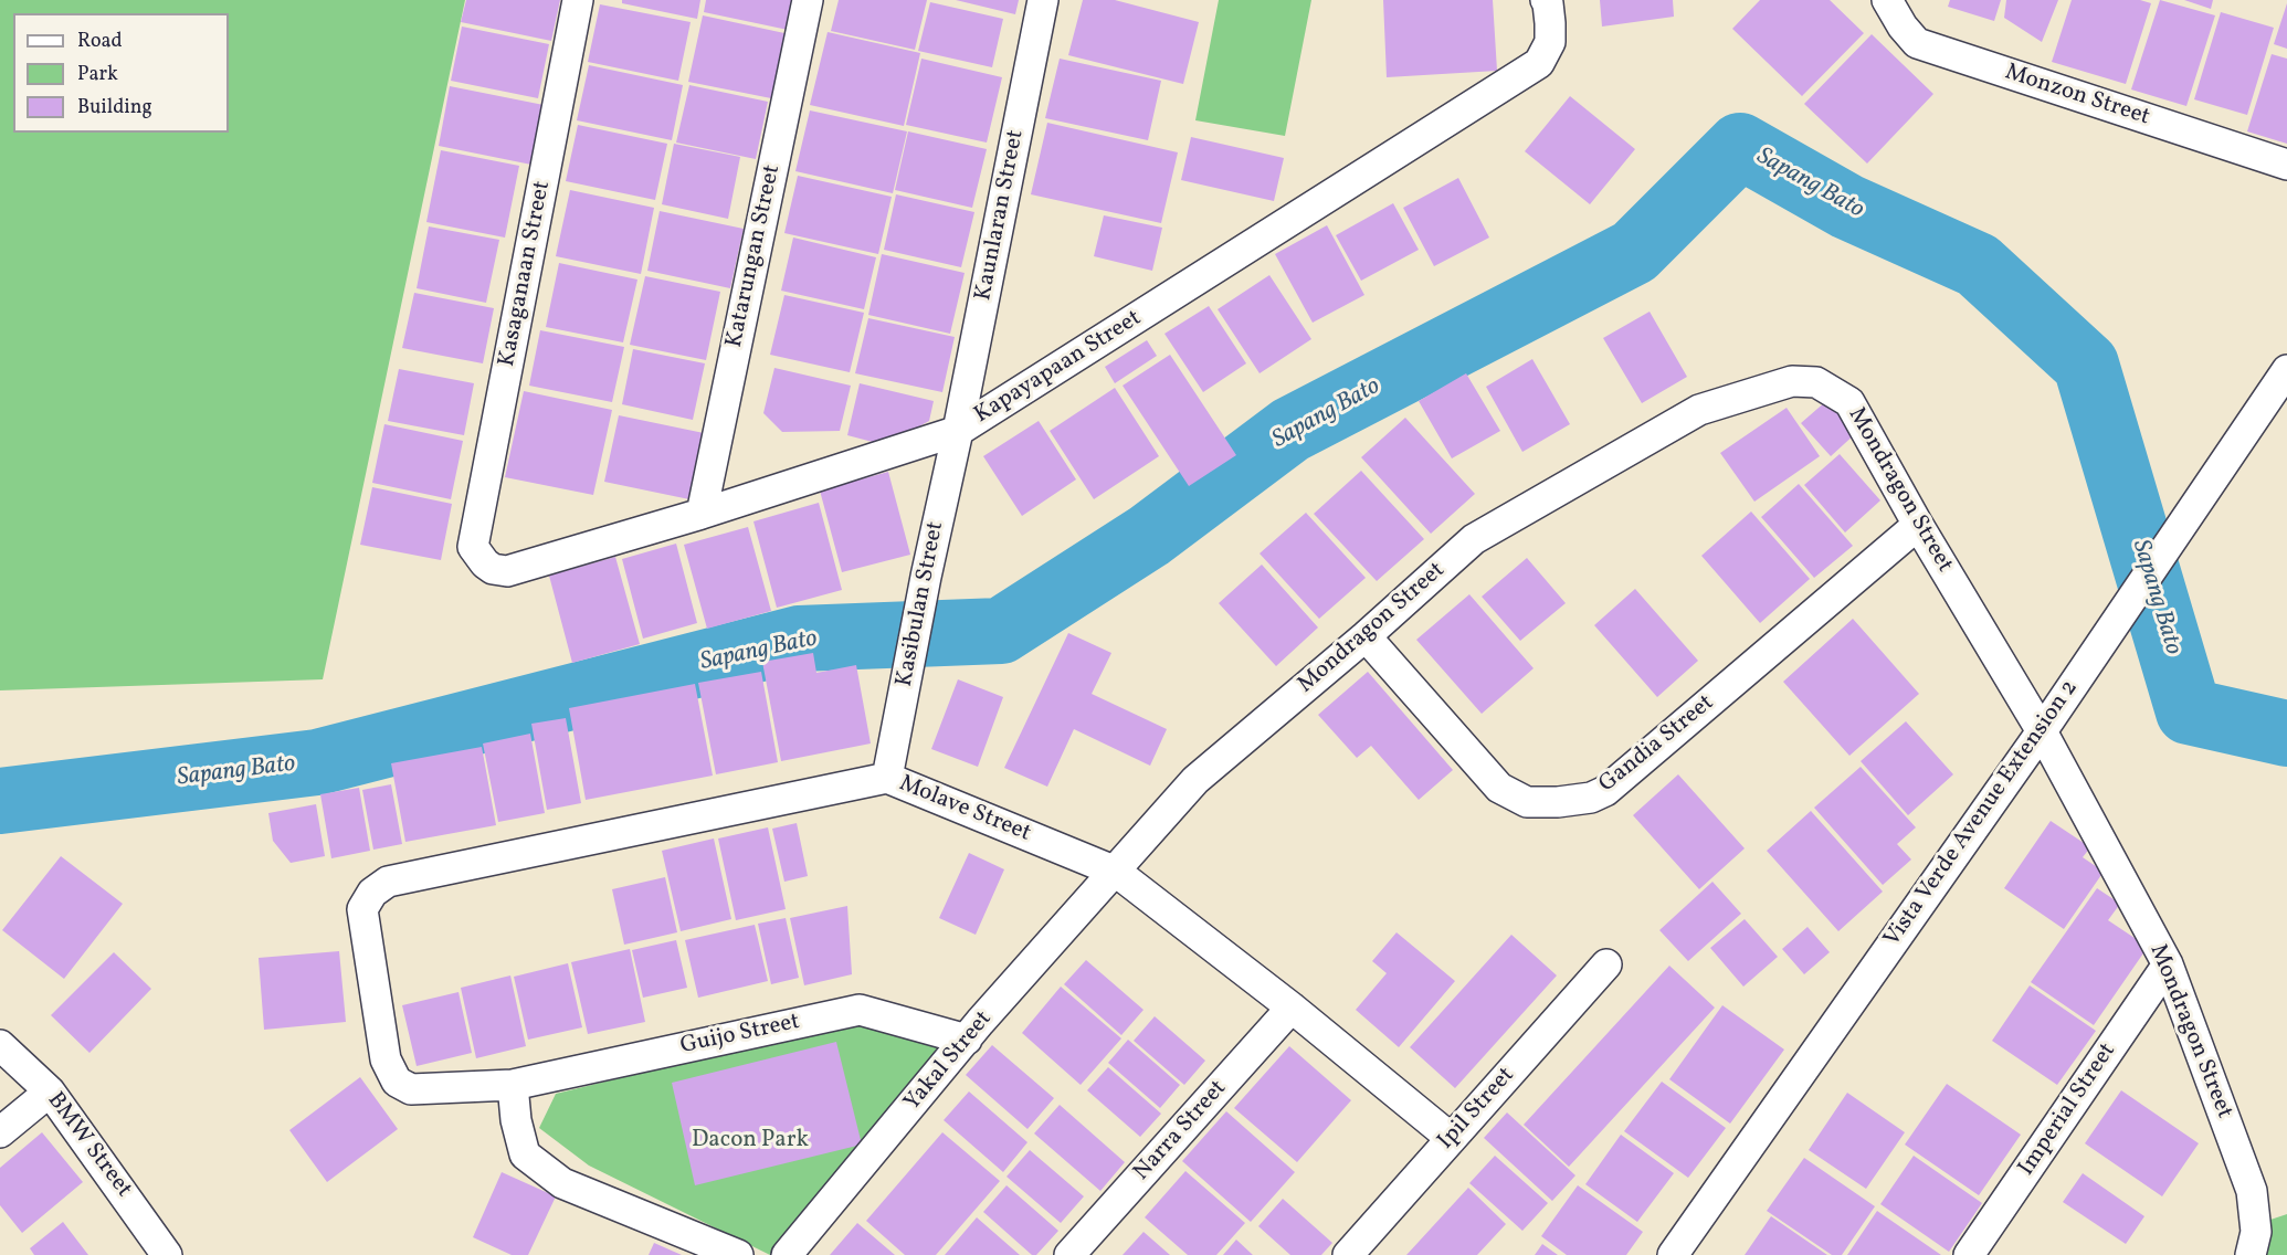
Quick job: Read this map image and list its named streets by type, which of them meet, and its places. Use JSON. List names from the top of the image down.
{
  "streets": {
    "street": [
      "Monzon Street",
      "Kaunlaran Street",
      "Katarungan Street",
      "Kasaganaan Street",
      "Kapayapaan Street",
      "Mondragon Street",
      "Kasibulan Street",
      "Gandia Street",
      "Molave Street",
      "Vista Verde Avenue Extension 2",
      "Guijo Street",
      "Yakal Street",
      "Ipil Street",
      "Imperial Street",
      "Narra Street",
      "BMW Street"
    ]
  },
  "crossings": [
    ["Kaunlaran Street", "Kapayapaan Street"],
    ["Kaunlaran Street", "Kasibulan Street"],
    ["Katarungan Street", "Kapayapaan Street"],
    ["Kasaganaan Street", "Kapayapaan Street"],
    ["Kapayapaan Street", "Kasibulan Street"],
    ["Mondragon Street", "Gandia Street"],
    ["Mondragon Street", "Molave Street"],
    ["Mondragon Street", "Vista Verde Avenue Extension 2"],
    ["Mondragon Street", "Yakal Street"],
    ["Mondragon Street", "Imperial Street"],
    ["Kasibulan Street", "Molave Street"],
    ["Molave Street", "Guijo Street"],
    ["Molave Street", "Yakal Street"],
    ["Molave Street", "Ipil Street"],
    ["Molave Street", "Narra Street"],
    ["Guijo Street", "Yakal Street"]
  ],
  "water": ["Sapang Bato"],
  "parks": ["Dacon Park"],
  "legend": ["Road", "Park", "Building"]
}
